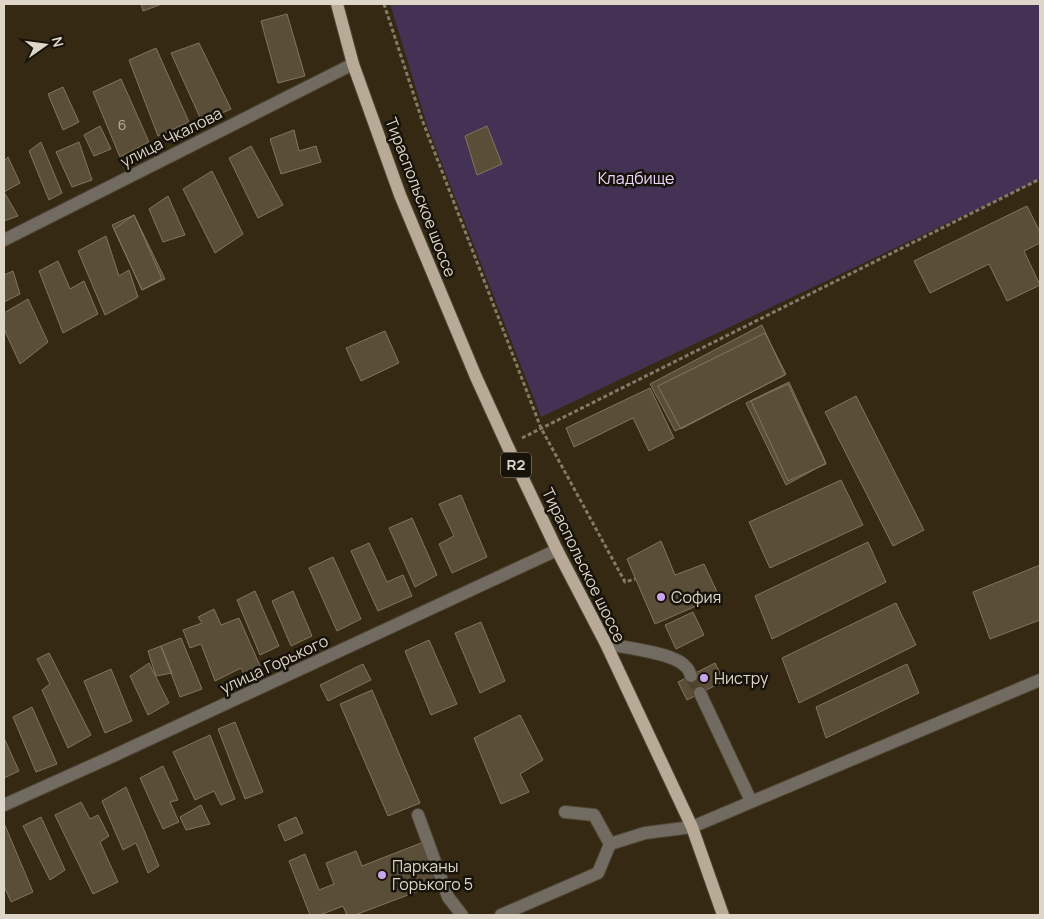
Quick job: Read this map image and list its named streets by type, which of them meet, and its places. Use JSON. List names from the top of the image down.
{
  "streets": {
    "main road": ["Тираспольское шоссе", "R2"],
    "street": ["улица Чкалова", "улица Горького"]
  },
  "crossings": [
    ["улица Чкалова", "Тираспольское шоссе"],
    ["Тираспольское шоссе", "улица Горького"]
  ],
  "parks": ["Кладбище"],
  "places": ["София", "Нистру", "Парканы Горького 5"],
  "house_numbers": ["6"],
  "north": "right"
}
